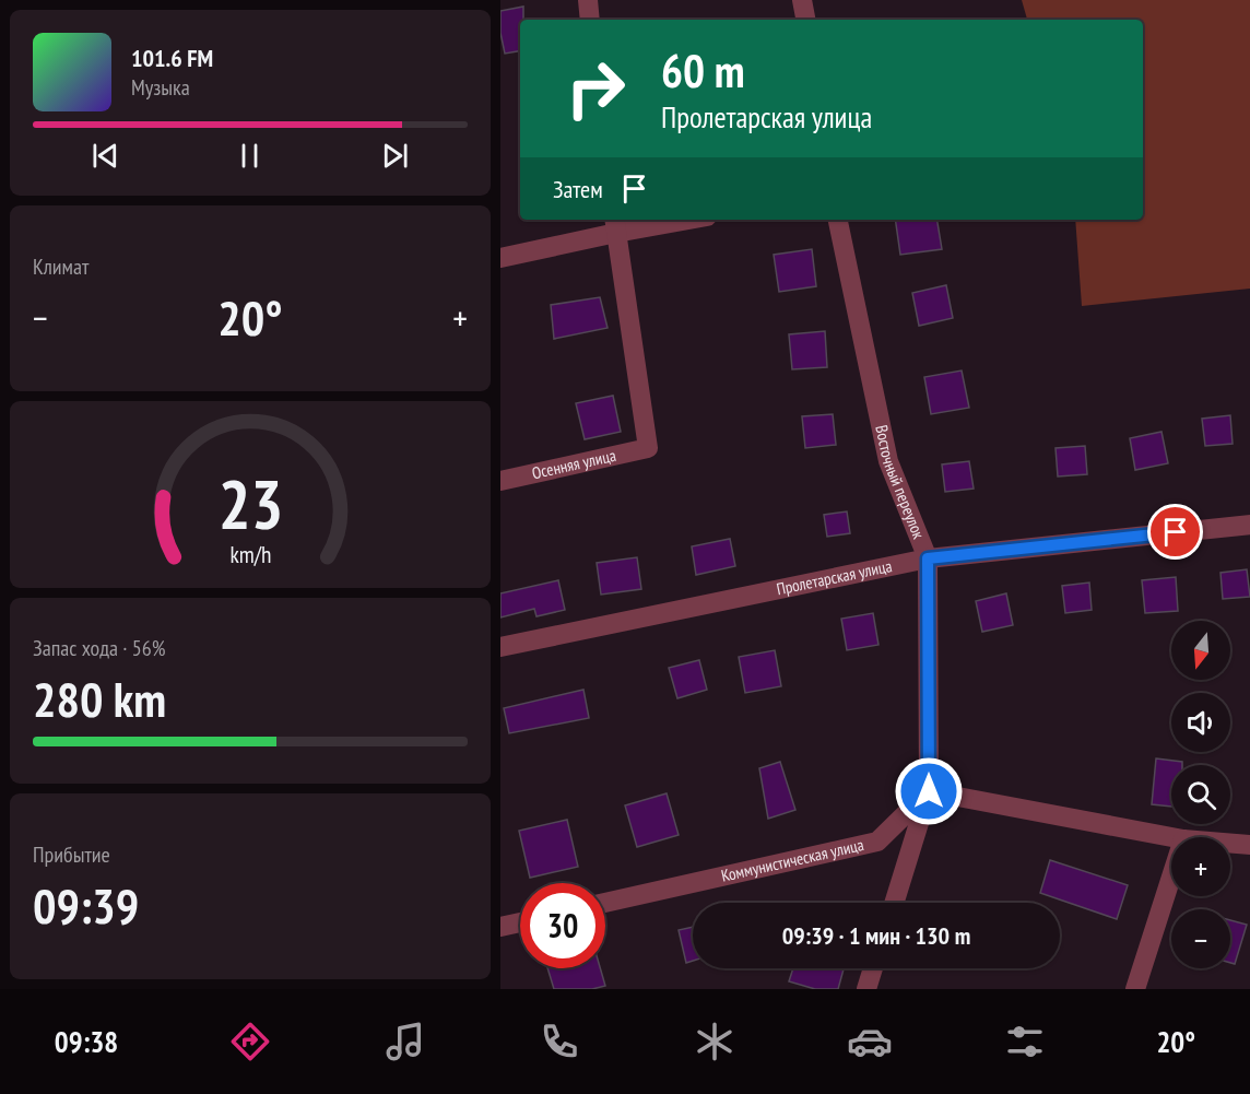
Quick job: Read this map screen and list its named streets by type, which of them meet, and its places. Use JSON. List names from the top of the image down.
{
  "streets": {
    "street": [
      "Осенняя улица",
      "Восточный переулок",
      "Пролетарская улица",
      "Коммунистическая улица"
    ]
  },
  "crossings": [
    ["Восточный переулок", "Пролетарская улица"],
    ["Восточный переулок", "Коммунистическая улица"]
  ],
  "north": "bottom",
  "page": {
    "turn": ["60 m", "Пролетарская улица"],
    "song": ["101.6 FM", "Музыка"],
    "then": "Затем",
    "tile": [
      "Климат",
      ["Запас хода · 56%", "280 km"],
      ["Прибытие", "09:39"]
    ],
    "heat": ["−", "20°", "+"],
    "map_buttons": ["+", "−"],
    "limit": "30",
    "trip": "09:39 · 1 мин · 130 m",
    "tabs": ["09:38", "20°"],
    "gauge": ["23", "km/h"]
  }
}
